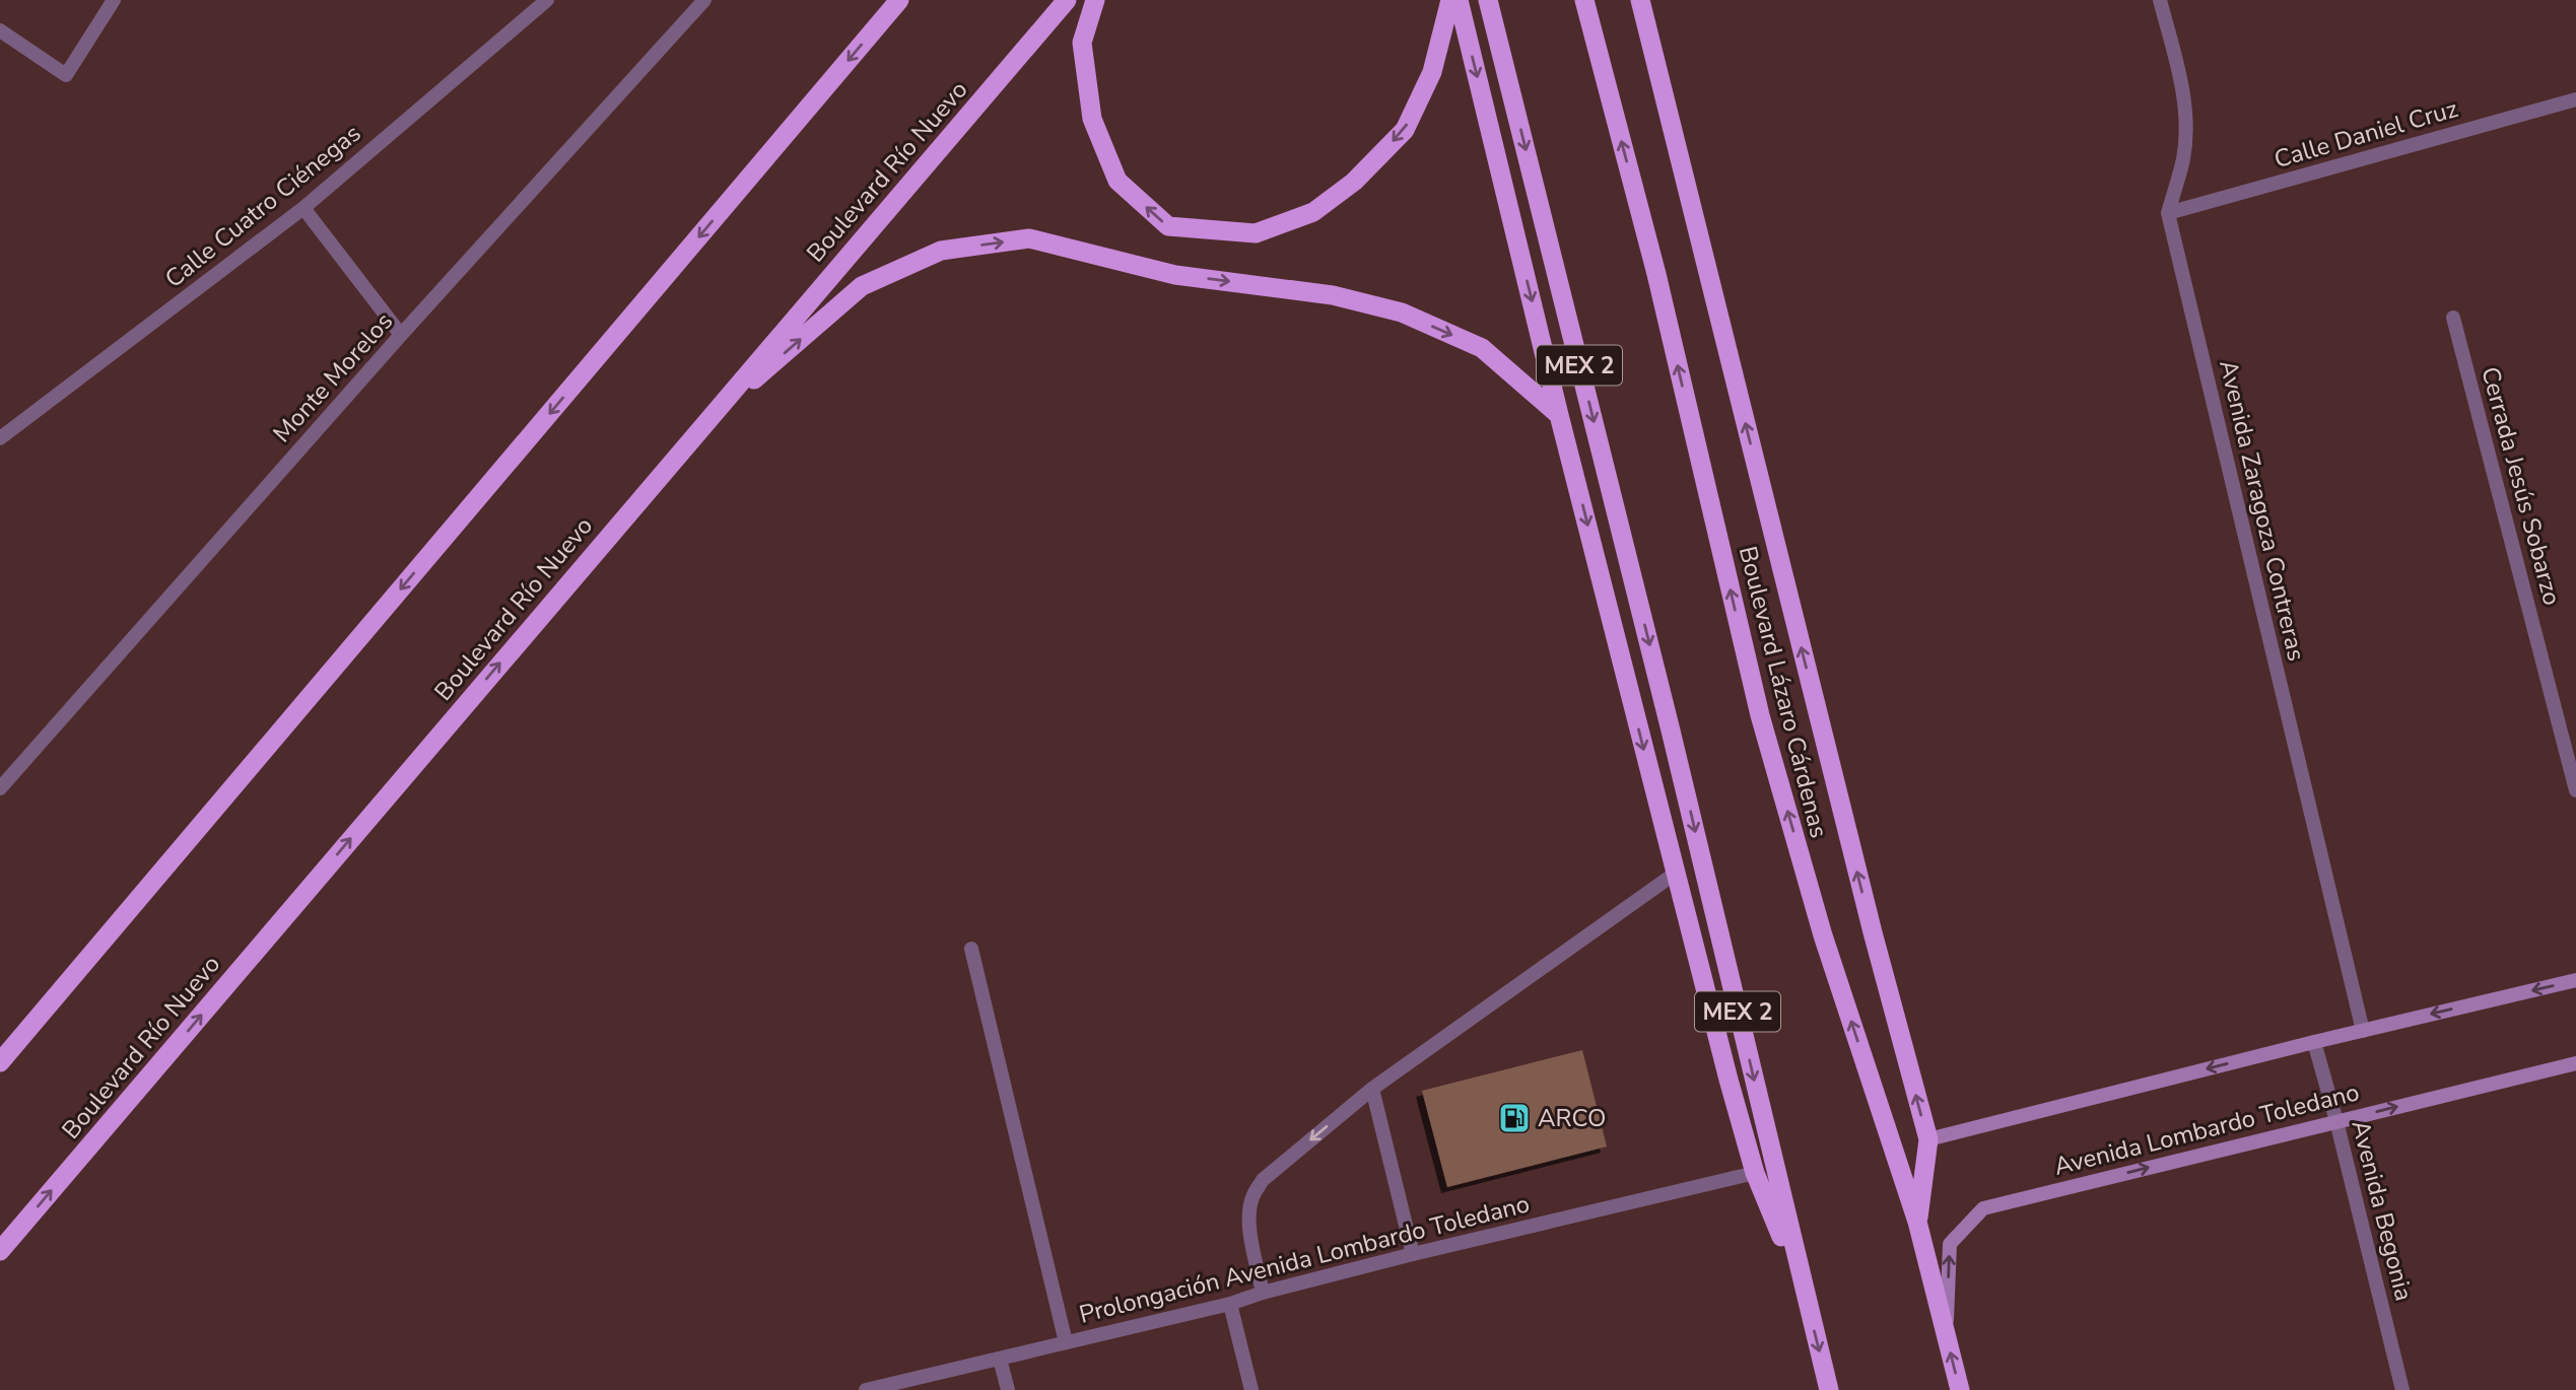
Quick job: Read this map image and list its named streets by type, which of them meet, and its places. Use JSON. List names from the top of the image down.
{
  "streets": {
    "highway": ["Boulevard Río Nuevo", "MEX 2", "Boulevard Lázaro Cárdenas"],
    "main road": ["Avenida Lombardo Toledano"],
    "street": [
      "Calle Daniel Cruz",
      "Calle Cuatro Ciénegas",
      "Monte Morelos",
      "Cerrada Jesús Sobarzo",
      "Avenida Zaragoza Contreras",
      "Avenida Begonia",
      "Prolongación Avenida Lombardo Toledano"
    ]
  },
  "crossings": [
    ["Calle Daniel Cruz", "Avenida Zaragoza Contreras"],
    ["Boulevard Lázaro Cárdenas", "Avenida Lombardo Toledano"],
    ["Avenida Lombardo Toledano", "Avenida Begonia"]
  ],
  "places": {
    "fuel station": ["ARCO"]
  }
}
